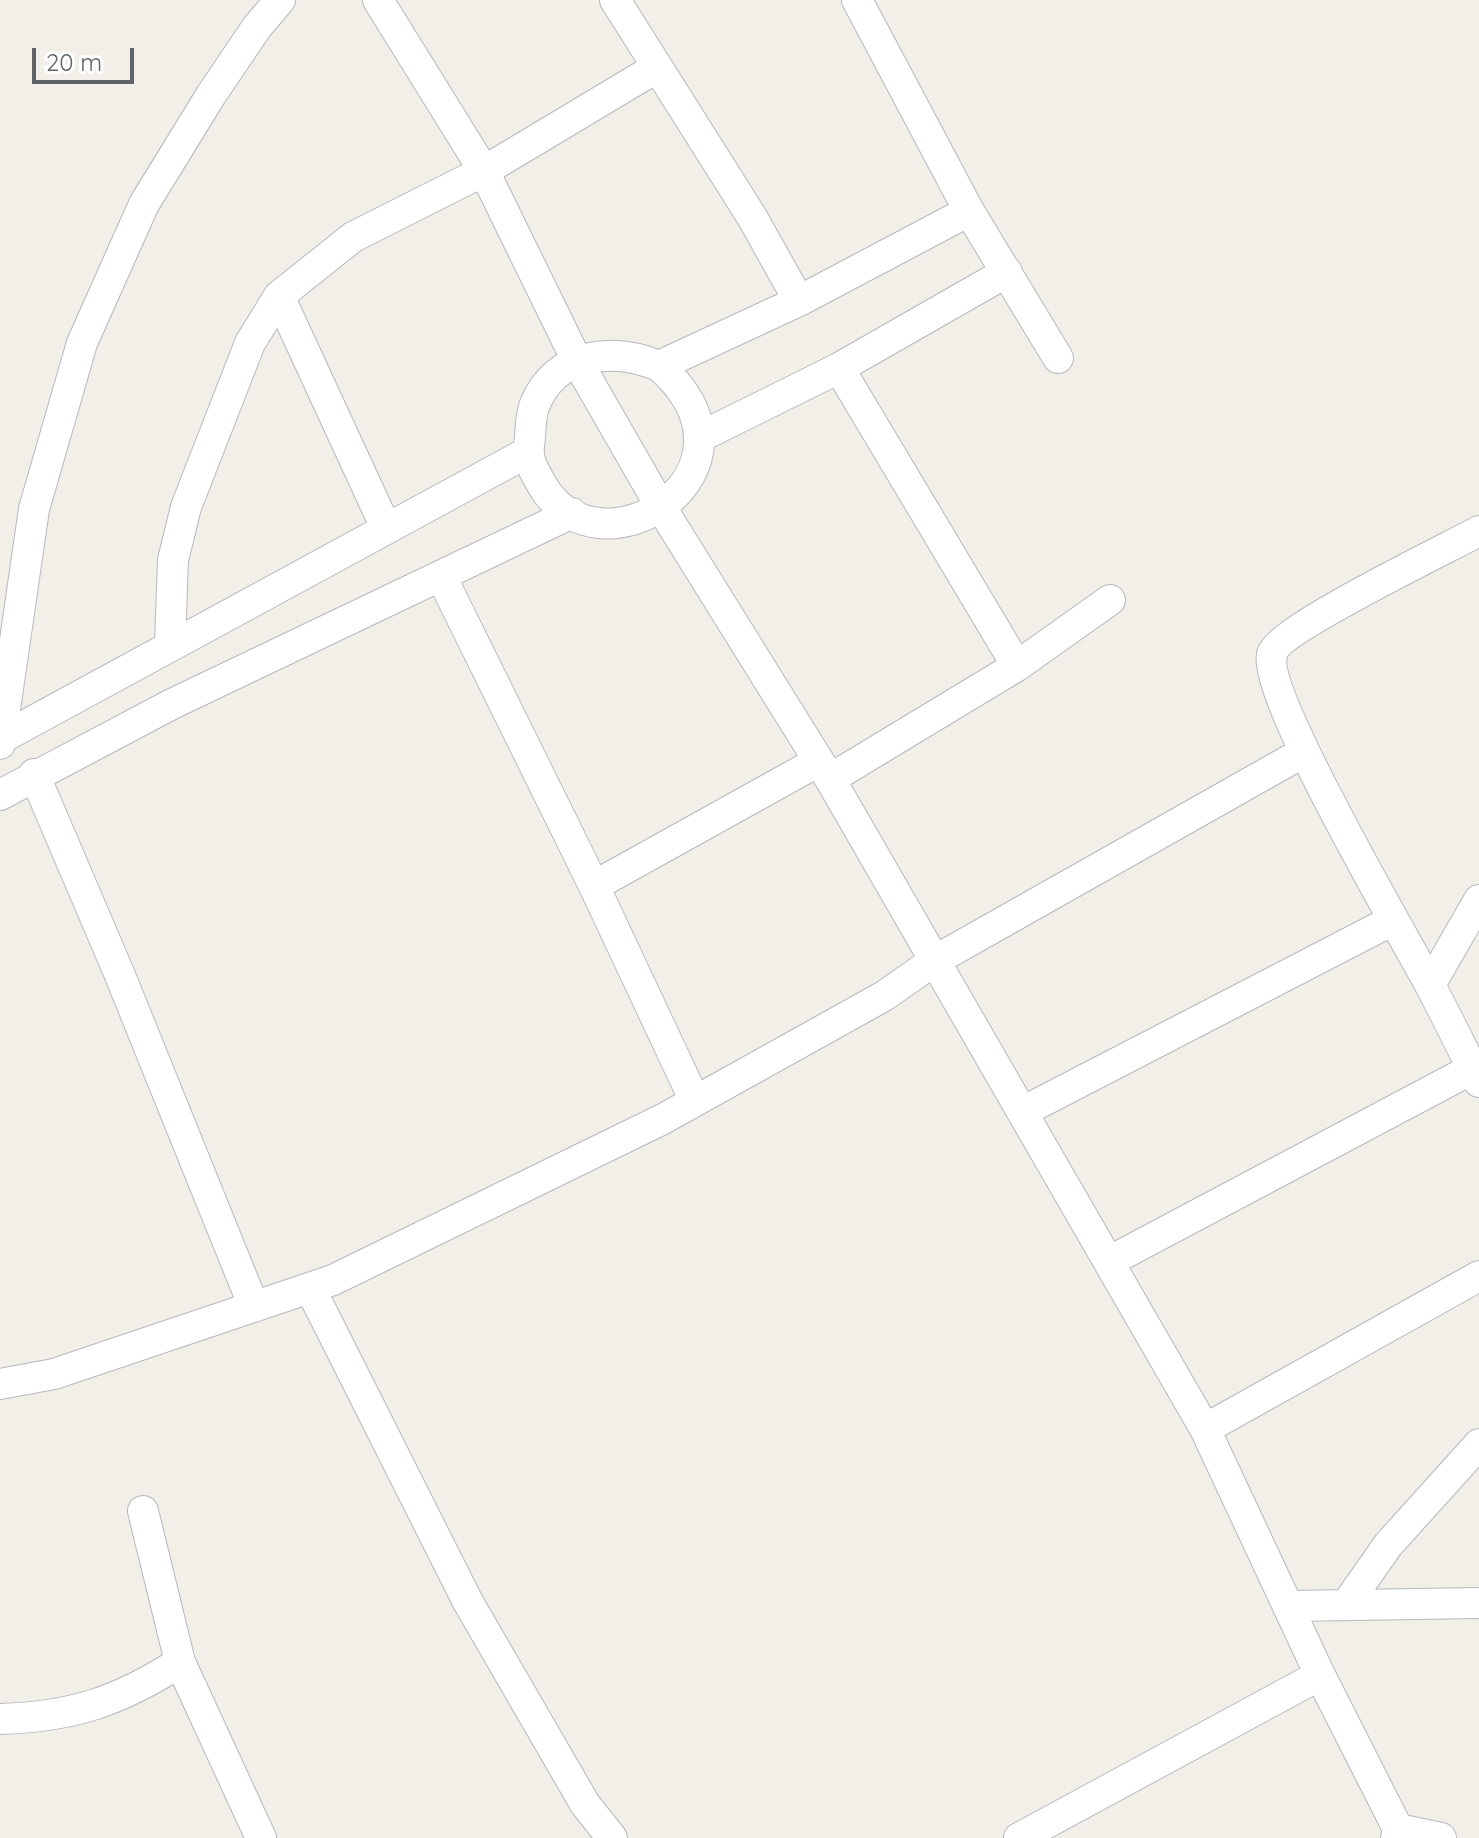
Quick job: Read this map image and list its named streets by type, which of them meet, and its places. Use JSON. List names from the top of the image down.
{
  "scale_bar": "20 m"
}
